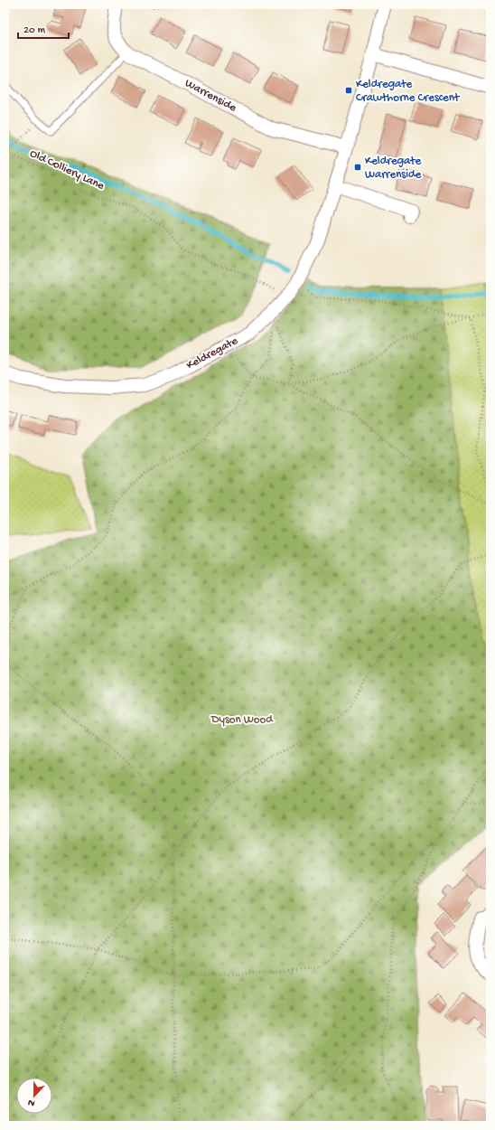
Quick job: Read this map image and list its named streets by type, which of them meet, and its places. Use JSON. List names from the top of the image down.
{
  "streets": {
    "street": ["Warrenside", "Keldregate"],
    "path": ["Old Colliery Lane"]
  },
  "crossings": [
    ["Warrenside", "Keldregate"],
    ["Old Colliery Lane", "Keldregate"]
  ],
  "parks": ["Dyson Wood"],
  "places": {
    "transit": ["Keldregate Crawthorne Crescent", "Keldregate Warrenside"]
  },
  "scale_bar": "20 m",
  "north": "bottom"
}
